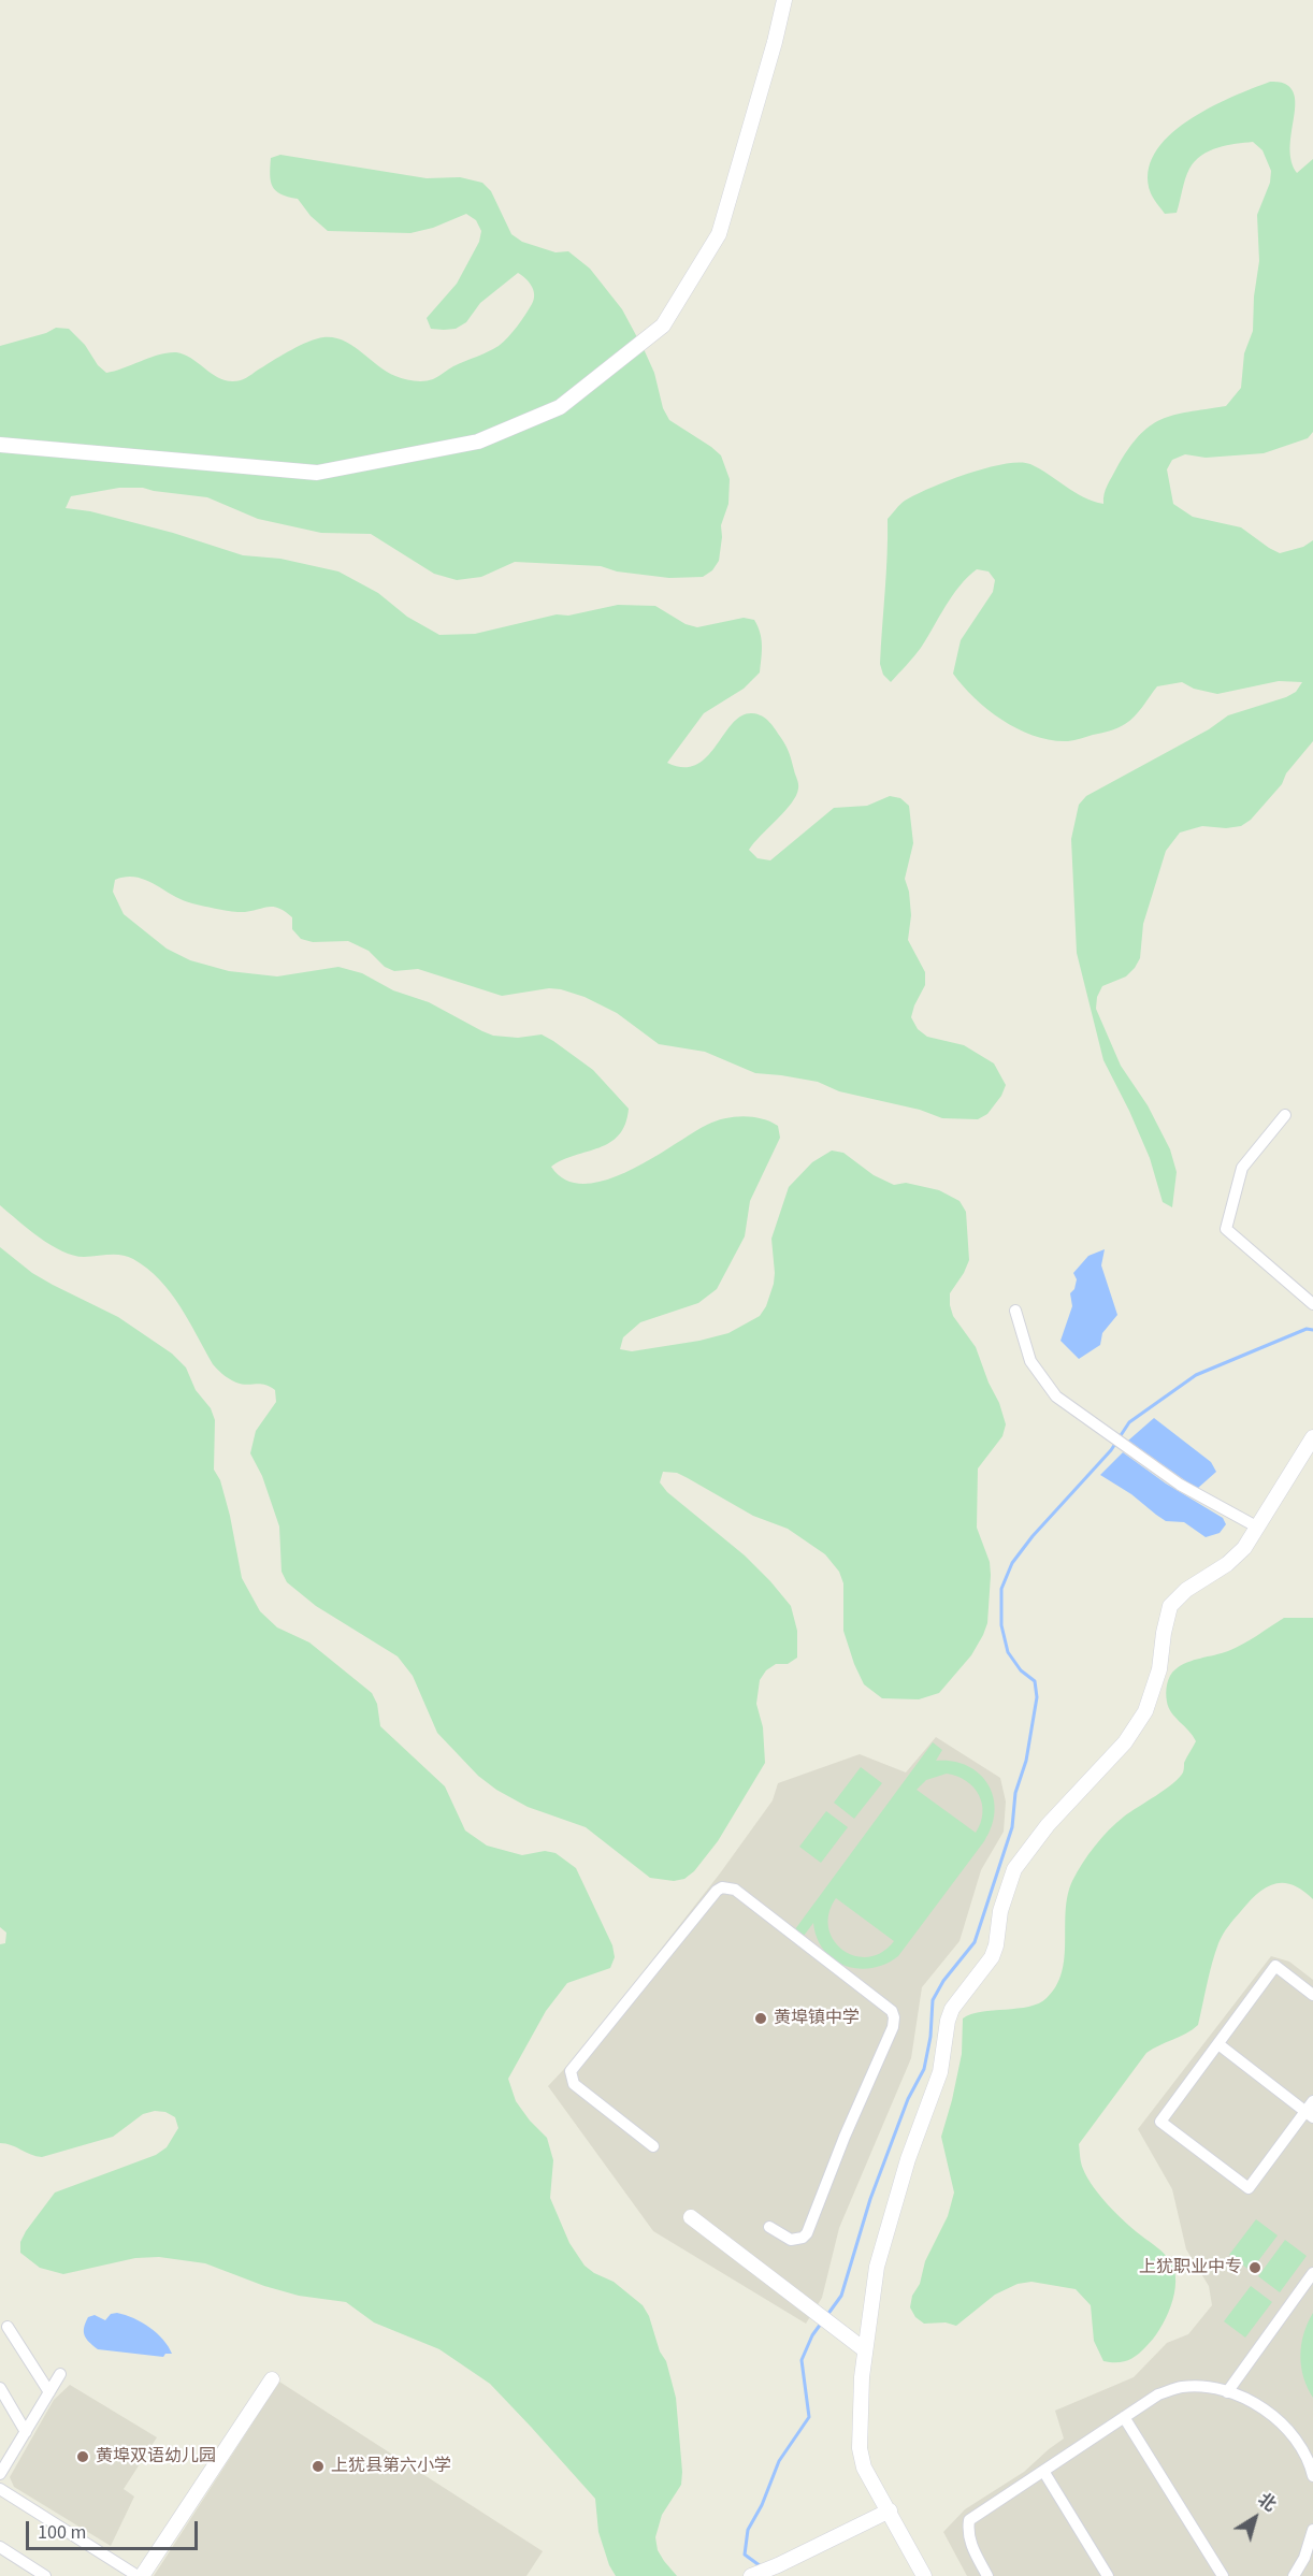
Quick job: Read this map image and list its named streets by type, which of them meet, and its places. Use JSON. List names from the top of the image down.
{
  "places": [
    "黄埠镇中学",
    "上犹职业中专",
    "黄埠双语幼儿园",
    "上犹县第六小学"
  ],
  "scale_bar": "100 m",
  "north": "top right"
}
